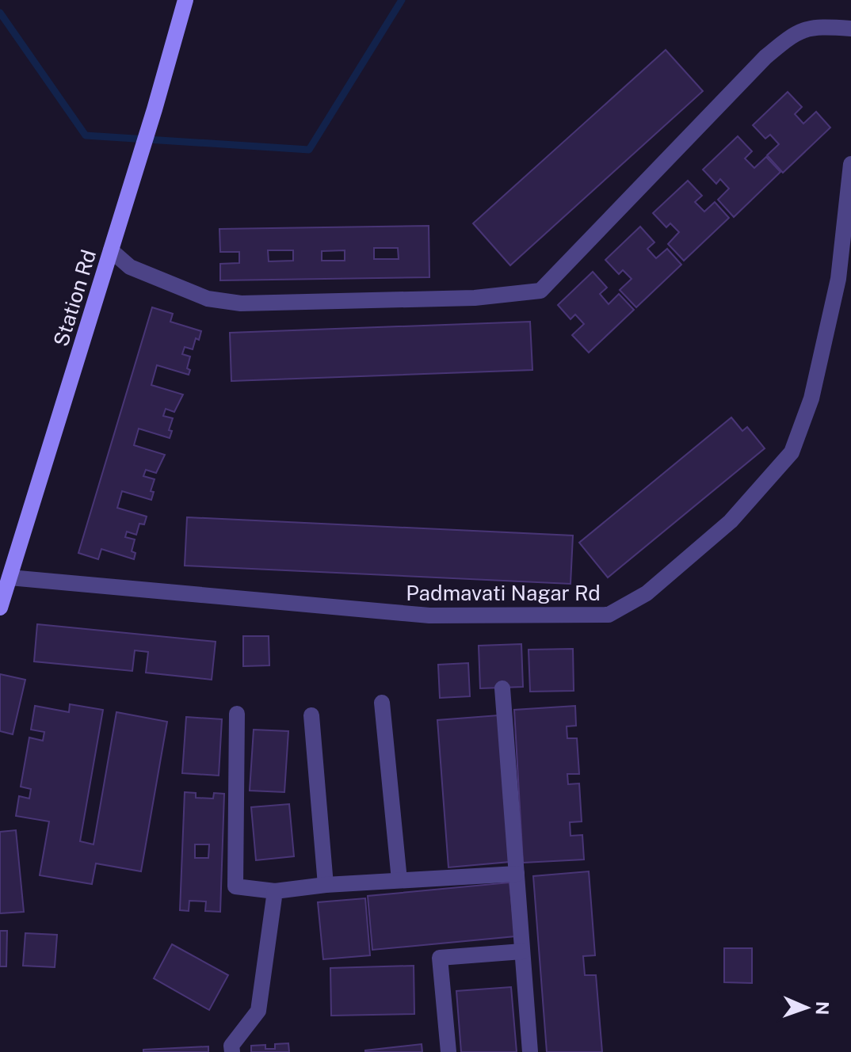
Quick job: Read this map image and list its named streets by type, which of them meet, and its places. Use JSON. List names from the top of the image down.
{
  "streets": {
    "main road": ["Station Rd"],
    "street": ["Padmavati Nagar Rd"]
  },
  "crossings": [
    ["Station Rd", "Padmavati Nagar Rd"]
  ],
  "north": "right"
}
